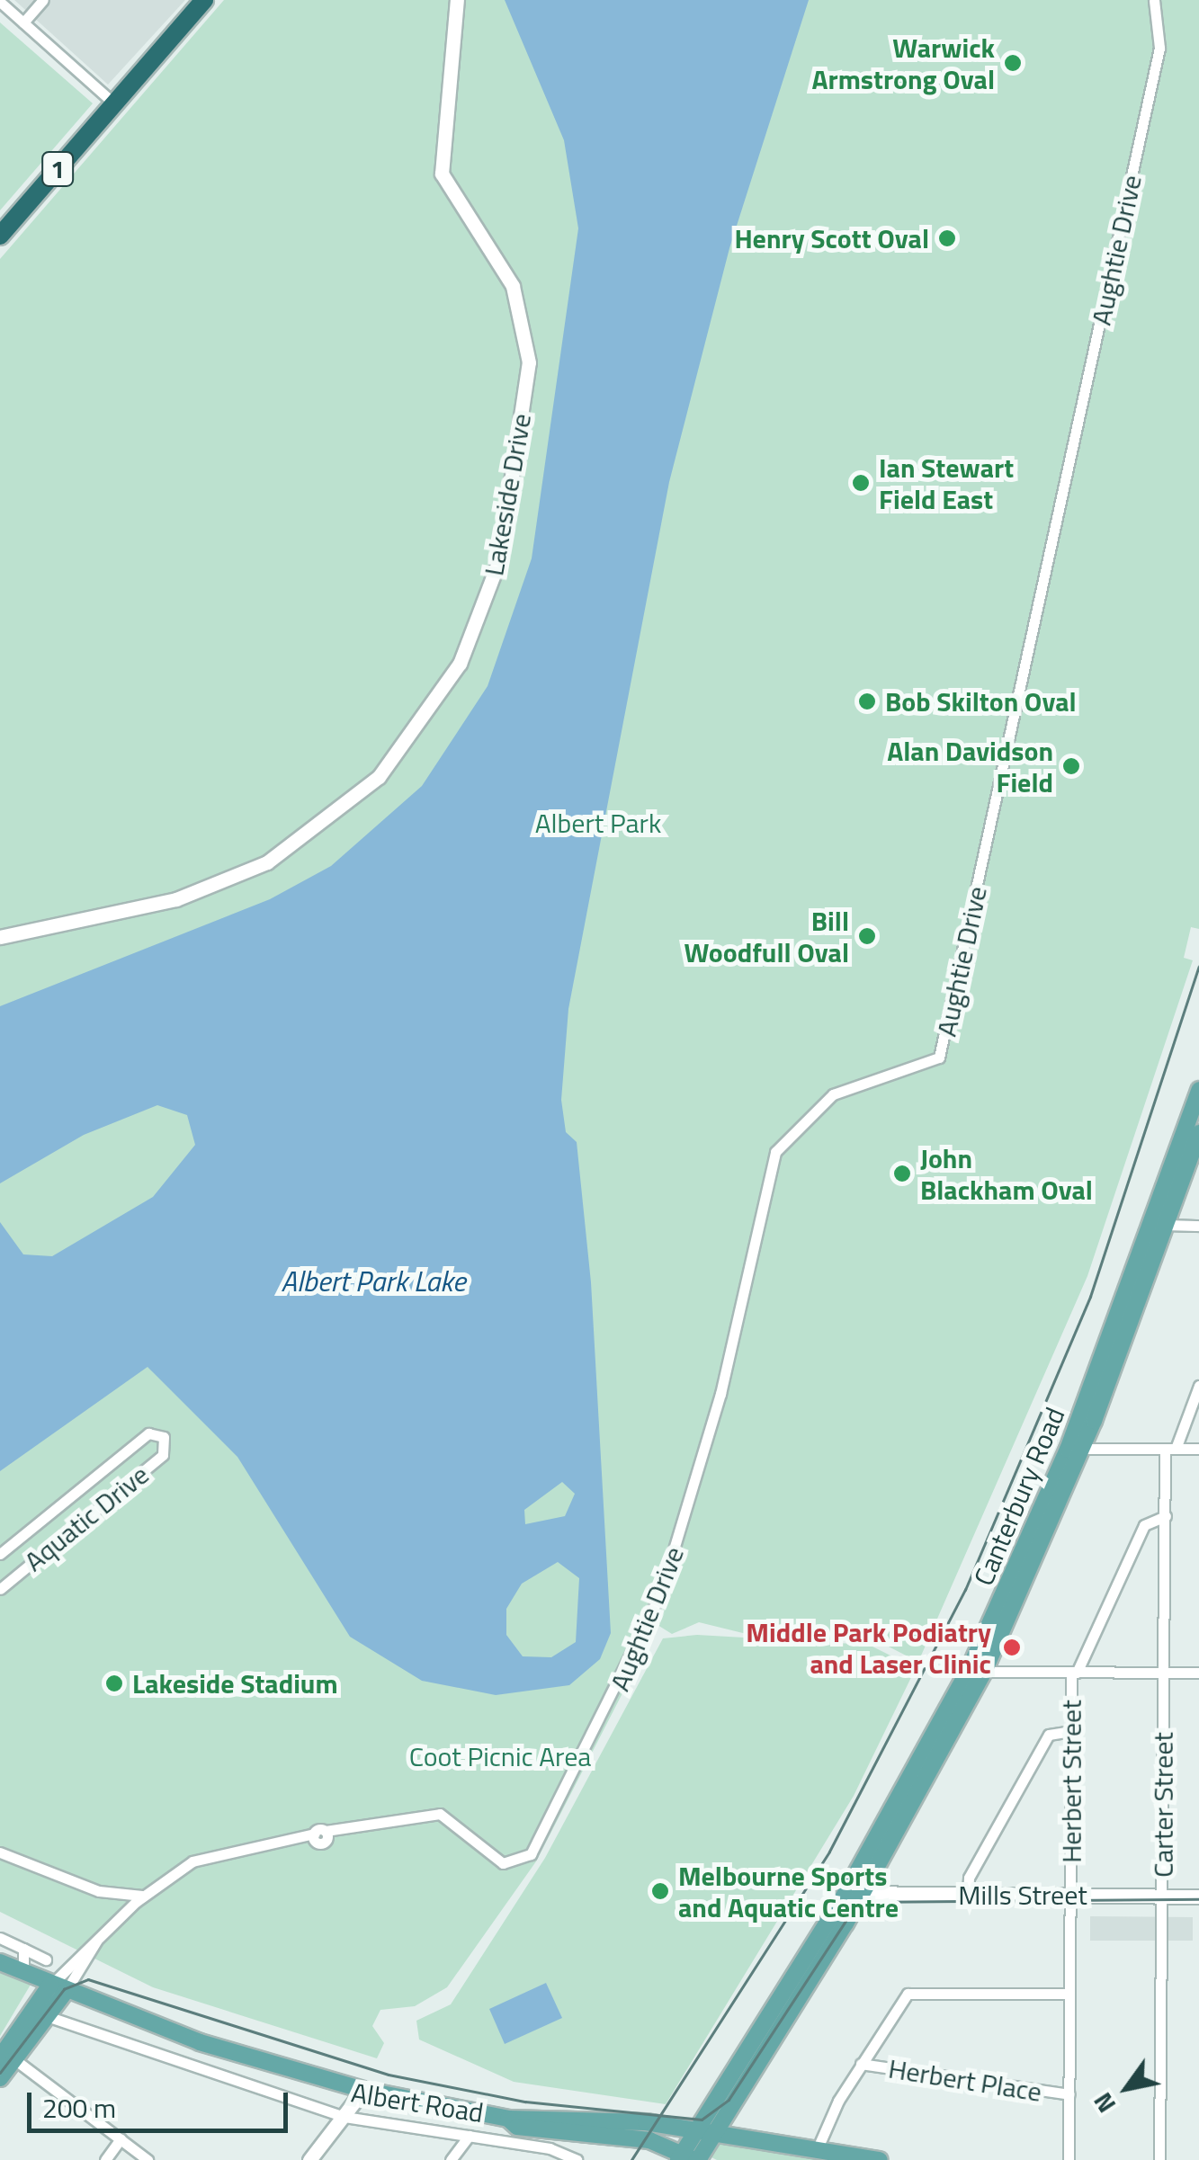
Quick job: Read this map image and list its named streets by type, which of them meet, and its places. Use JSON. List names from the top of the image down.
{
  "streets": {
    "highway": ["1"],
    "main road": ["Canterbury Road", "Albert Road"],
    "street": [
      "Aughtie Drive",
      "Lakeside Drive",
      "Aquatic Drive",
      "Herbert Street",
      "Carter Street",
      "Mills Street",
      "Herbert Place"
    ]
  },
  "crossings": [
    ["Aughtie Drive", "Albert Road"],
    ["Canterbury Road", "Mills Street"],
    ["Canterbury Road", "Albert Road"],
    ["Herbert Street", "Mills Street"],
    ["Herbert Street", "Herbert Place"],
    ["Carter Street", "Mills Street"]
  ],
  "water": ["Albert Park Lake"],
  "parks": ["Albert Park", "Coot Picnic Area"],
  "places": [
    "Warwick Armstrong Oval",
    "Henry Scott Oval",
    "Ian Stewart Field East",
    "Bob Skilton Oval",
    "Alan Davidson Field",
    "Bill Woodfull Oval",
    "John Blackham Oval",
    "Middle Park Podiatry and Laser Clinic",
    "Lakeside Stadium",
    "Melbourne Sports and Aquatic Centre"
  ],
  "scale_bar": "200 m",
  "north": "bottom left"
}
